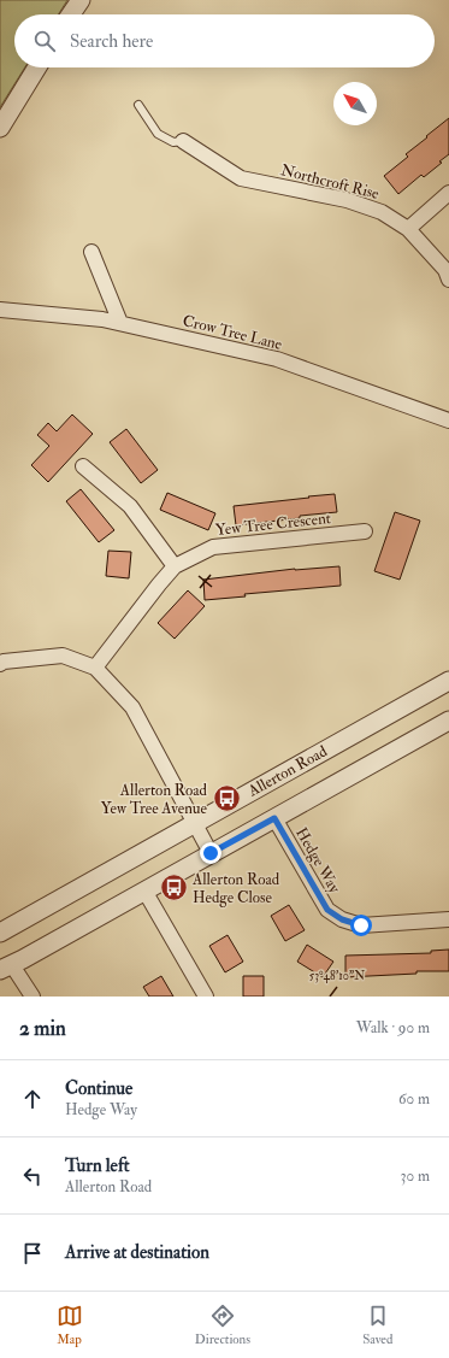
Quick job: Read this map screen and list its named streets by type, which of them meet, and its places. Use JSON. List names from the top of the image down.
{
  "streets": {
    "street": [
      "Northcroft Rise",
      "Crow Tree Lane",
      "Yew Tree Crescent",
      "Allerton Road",
      "Hedge Way"
    ]
  },
  "places": {
    "bus stop": ["Allerton Road Yew Tree Avenue", "Allerton Road Hedge Close"]
  },
  "north": "top left",
  "page": {
    "search": "Search here",
    "heading": ["2 min", "Walk · 90 m"],
    "list": [
      ["Continue", "Hedge Way", "60 m"],
      ["Turn left", "Allerton Road", "30 m"],
      "Arrive at destination"
    ],
    "nav": ["Map", "Directions", "Saved"]
  },
  "coordinates": ["53°48'10\"N"]
}
